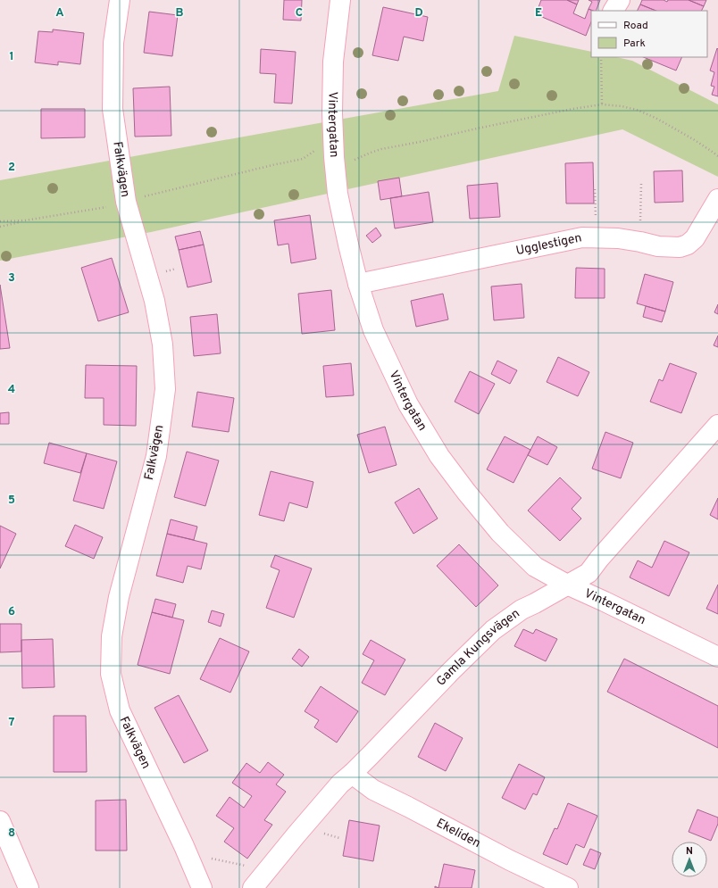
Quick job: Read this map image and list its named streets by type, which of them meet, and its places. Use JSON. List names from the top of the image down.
{
  "streets": {
    "street": [
      "Vintergatan",
      "Falkvägen",
      "Ugglestigen",
      "Gamla Kungsvägen",
      "Ekeliden"
    ]
  },
  "crossings": [
    ["Vintergatan", "Ugglestigen"],
    ["Vintergatan", "Gamla Kungsvägen"],
    ["Gamla Kungsvägen", "Ekeliden"]
  ],
  "legend": ["Road", "Park"],
  "north": "top",
  "grid": {
    "columns": [
      "A",
      "B",
      "C",
      "D",
      "E"
    ],
    "rows": [
      "1",
      "2",
      "3",
      "4",
      "5",
      "6",
      "7",
      "8"
    ]
  }
}
